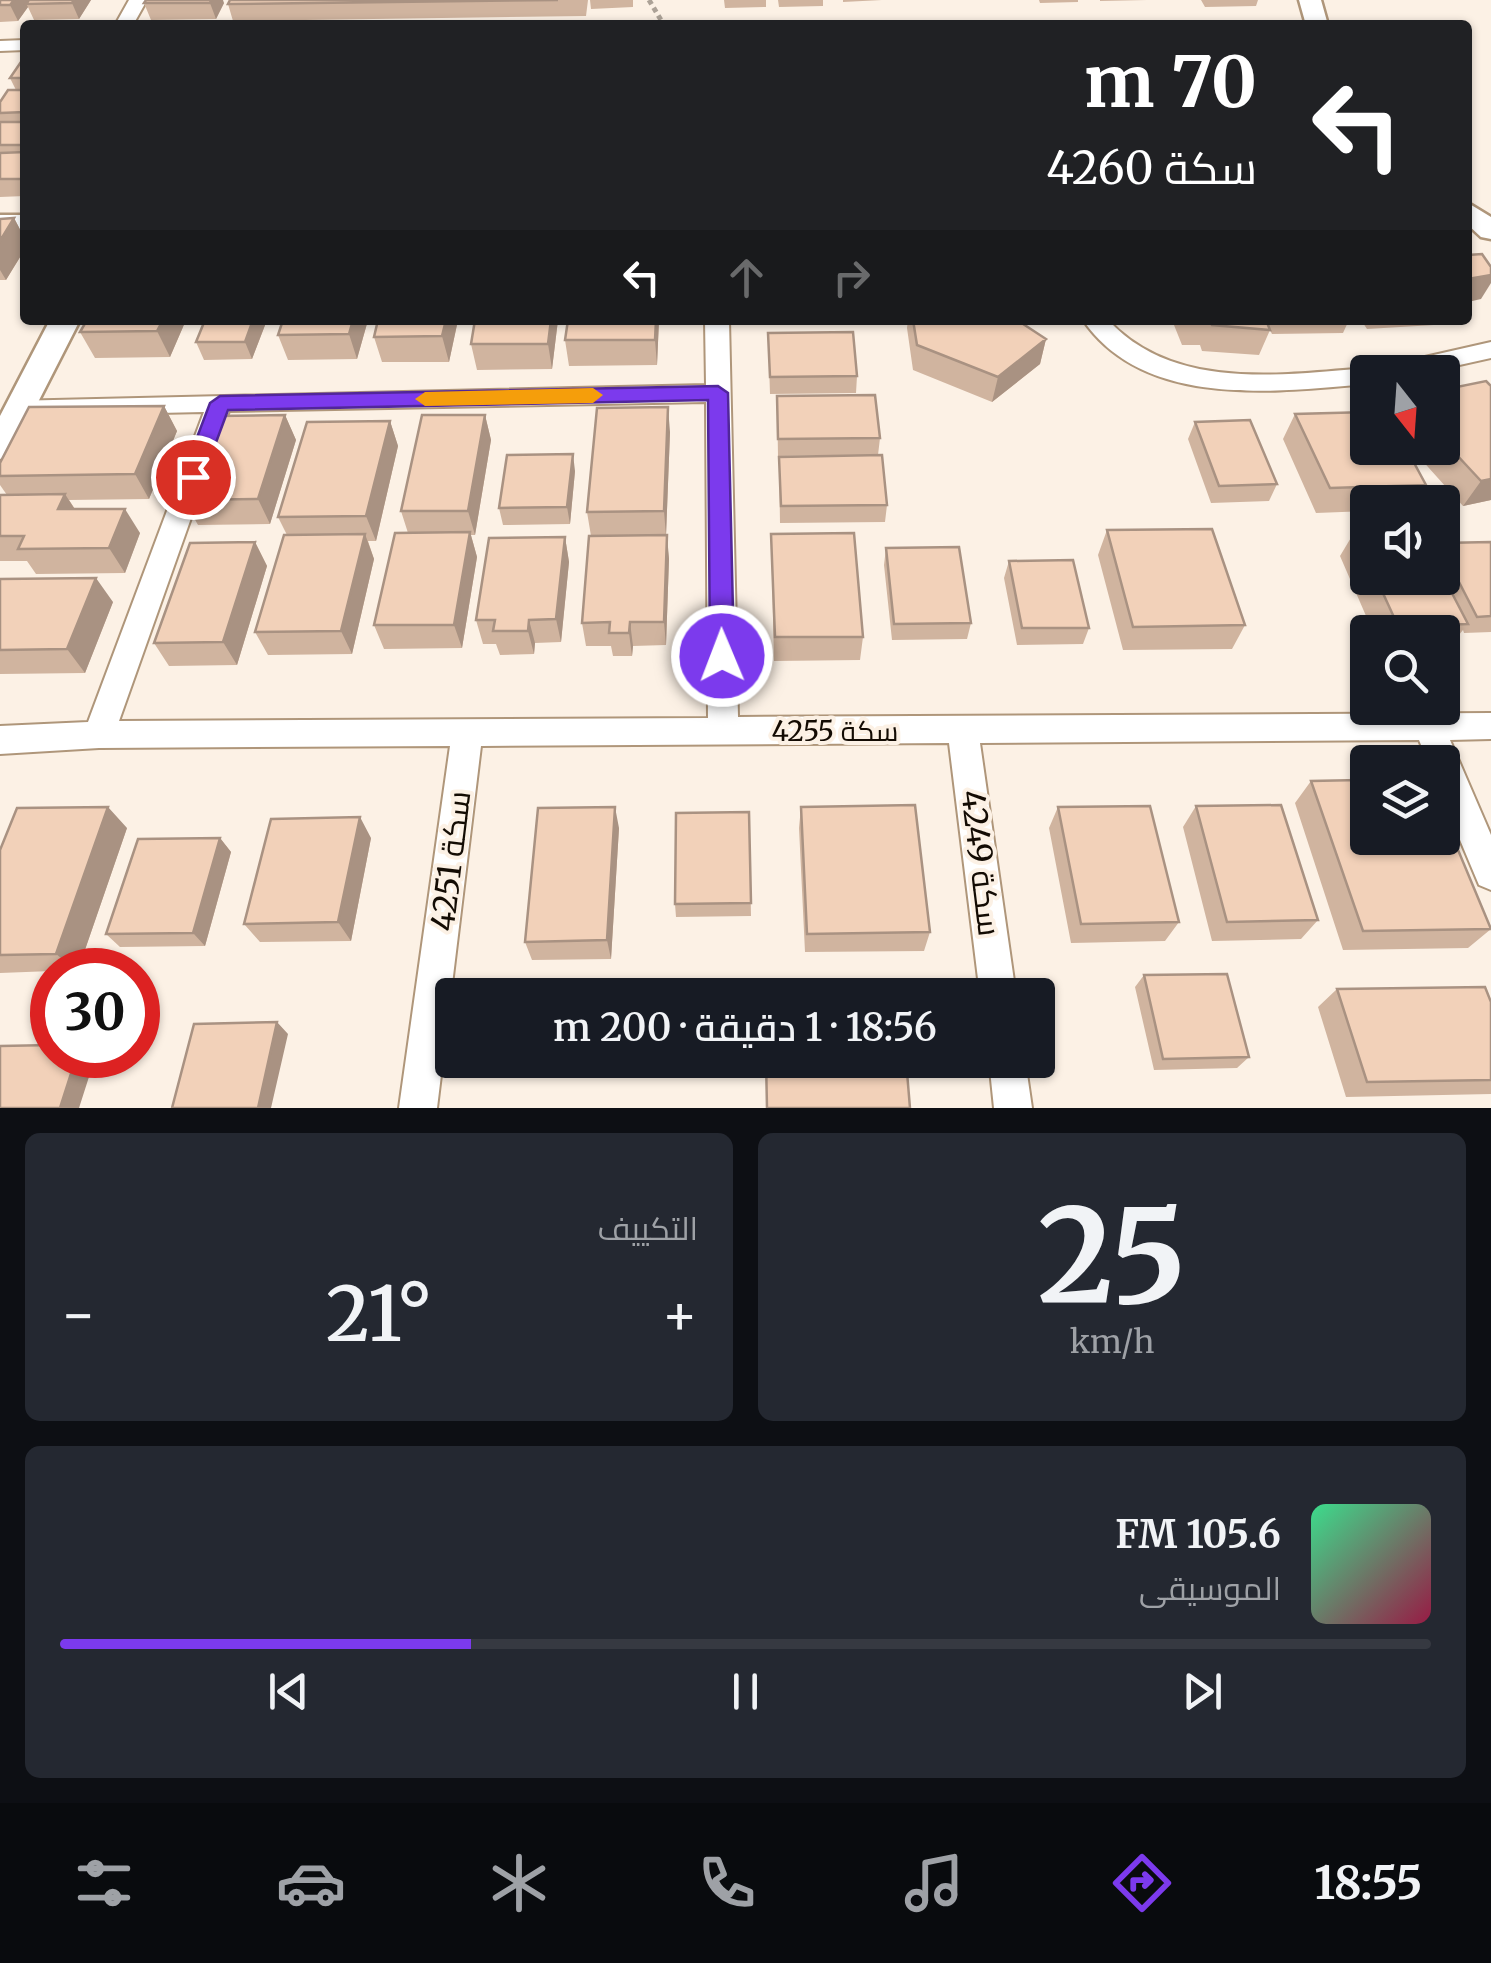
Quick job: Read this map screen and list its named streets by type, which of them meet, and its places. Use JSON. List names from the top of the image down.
{
  "streets": {
    "street": ["سكة 4255", "سكة 4251", "سكة 4249"]
  },
  "crossings": [
    ["سكة 4255", "سكة 4251"],
    ["سكة 4255", "سكة 4249"]
  ],
  "north": "bottom",
  "page": {
    "turn": ["70 m", "سكة 4260"],
    "limit": "30",
    "trip": "18:56 · 1 دقيقة · 200 m",
    "tile": [
      ["25", "km/h"],
      "التكييف"
    ],
    "heat": ["−", "21°", "+"],
    "song": ["105.6 FM", "الموسيقى"],
    "tabs": "18:55"
  }
}
